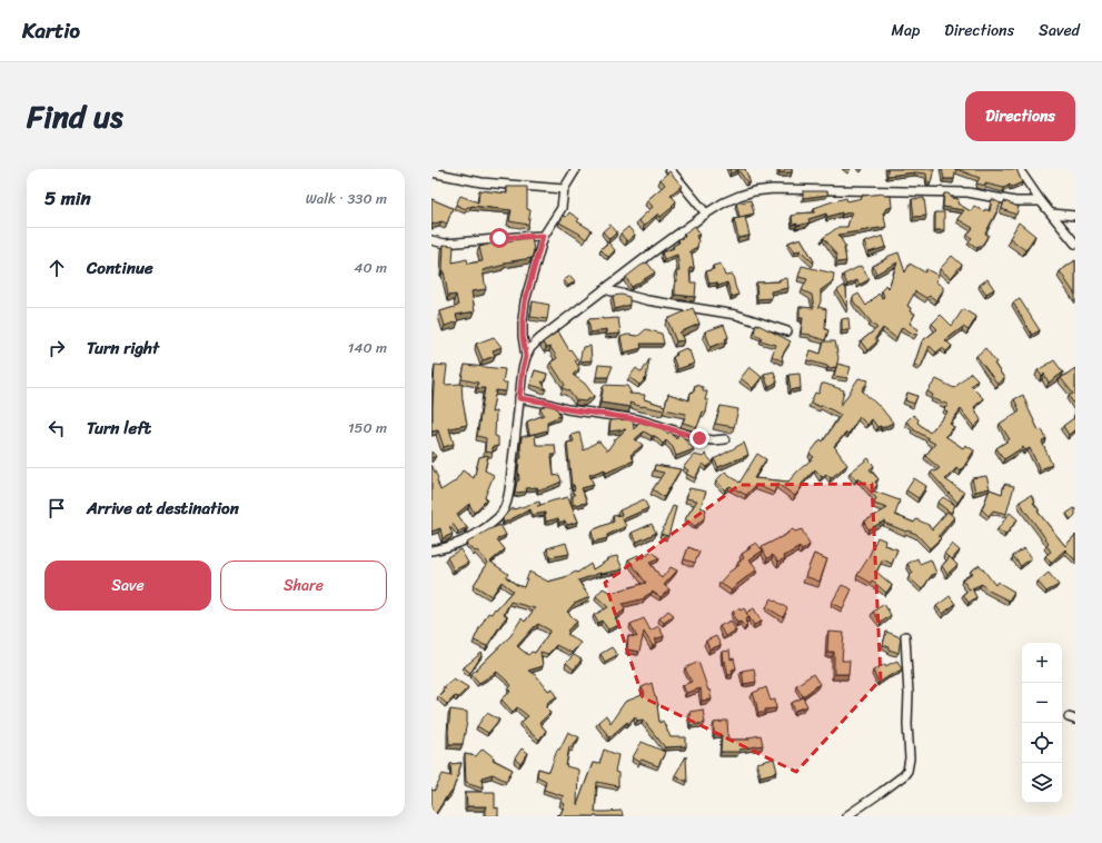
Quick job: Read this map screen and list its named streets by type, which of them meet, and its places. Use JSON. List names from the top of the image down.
{
  "page": {
    "header": "Kartio",
    "nav": ["Map", "Directions", "Saved"],
    "title": "Find us",
    "buttons": [
      "Directions",
      ["Save", "Share"]
    ],
    "heading": ["5 min", "Walk · 330 m"],
    "list": [
      ["Continue", "40 m"],
      ["Turn right", "140 m"],
      ["Turn left", "150 m"],
      "Arrive at destination"
    ],
    "map_buttons": ["+", "−"]
  }
}
